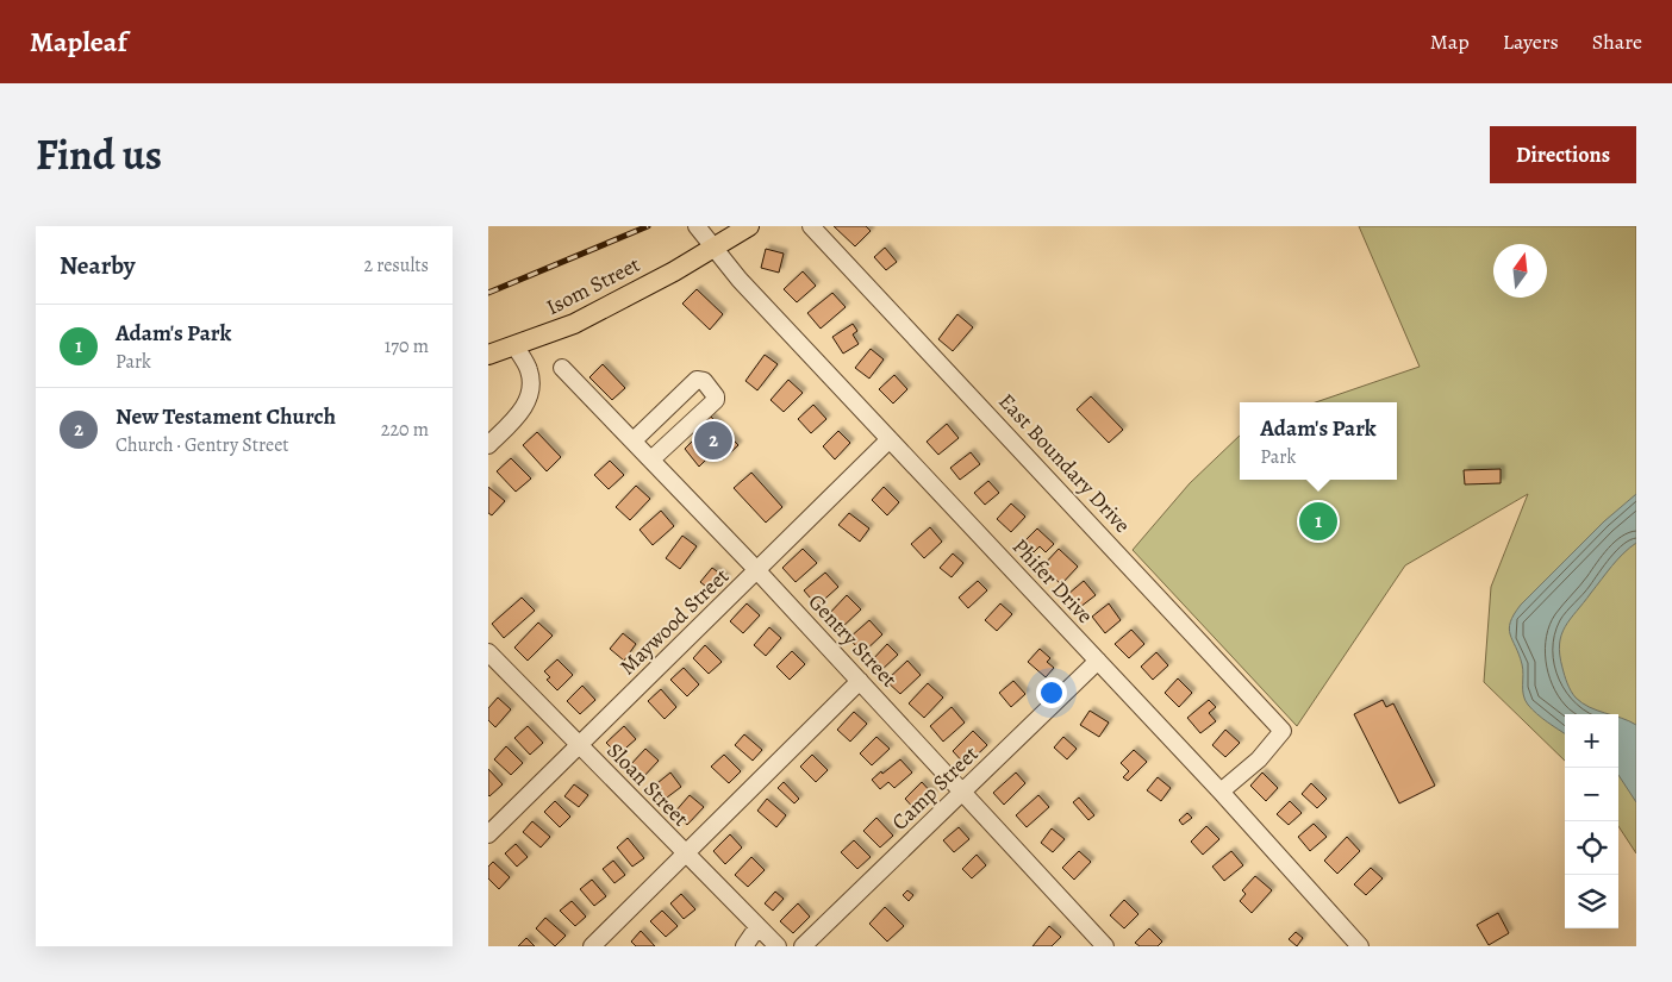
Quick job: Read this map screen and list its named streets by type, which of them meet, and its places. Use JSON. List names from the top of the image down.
{
  "streets": {
    "main road": ["Isom Street"],
    "street": [
      "East Boundary Drive",
      "Phifer Drive",
      "Maywood Street",
      "Gentry Street",
      "Sloan Street",
      "Camp Street"
    ]
  },
  "crossings": [
    ["Isom Street", "Phifer Drive"],
    ["East Boundary Drive", "Phifer Drive"],
    ["Phifer Drive", "Maywood Street"],
    ["Phifer Drive", "Camp Street"],
    ["Maywood Street", "Gentry Street"],
    ["Maywood Street", "Sloan Street"],
    ["Gentry Street", "Camp Street"]
  ],
  "north": "top",
  "page": {
    "header": "Mapleaf",
    "nav": ["Map", "Layers", "Share"],
    "title": "Find us",
    "buttons": "Directions",
    "heading": ["Nearby", "2 results"],
    "list": [
      {
        "mark": "1",
        "name": "Adam's Park",
        "note": "Park",
        "value": "170 m"
      },
      {
        "mark": "2",
        "name": "New Testament Church",
        "note": "Church · Gentry Street",
        "value": "220 m"
      }
    ],
    "popup": ["Adam's Park", "Park"],
    "pins": ["2", "1"],
    "map_buttons": ["+", "−"]
  }
}
